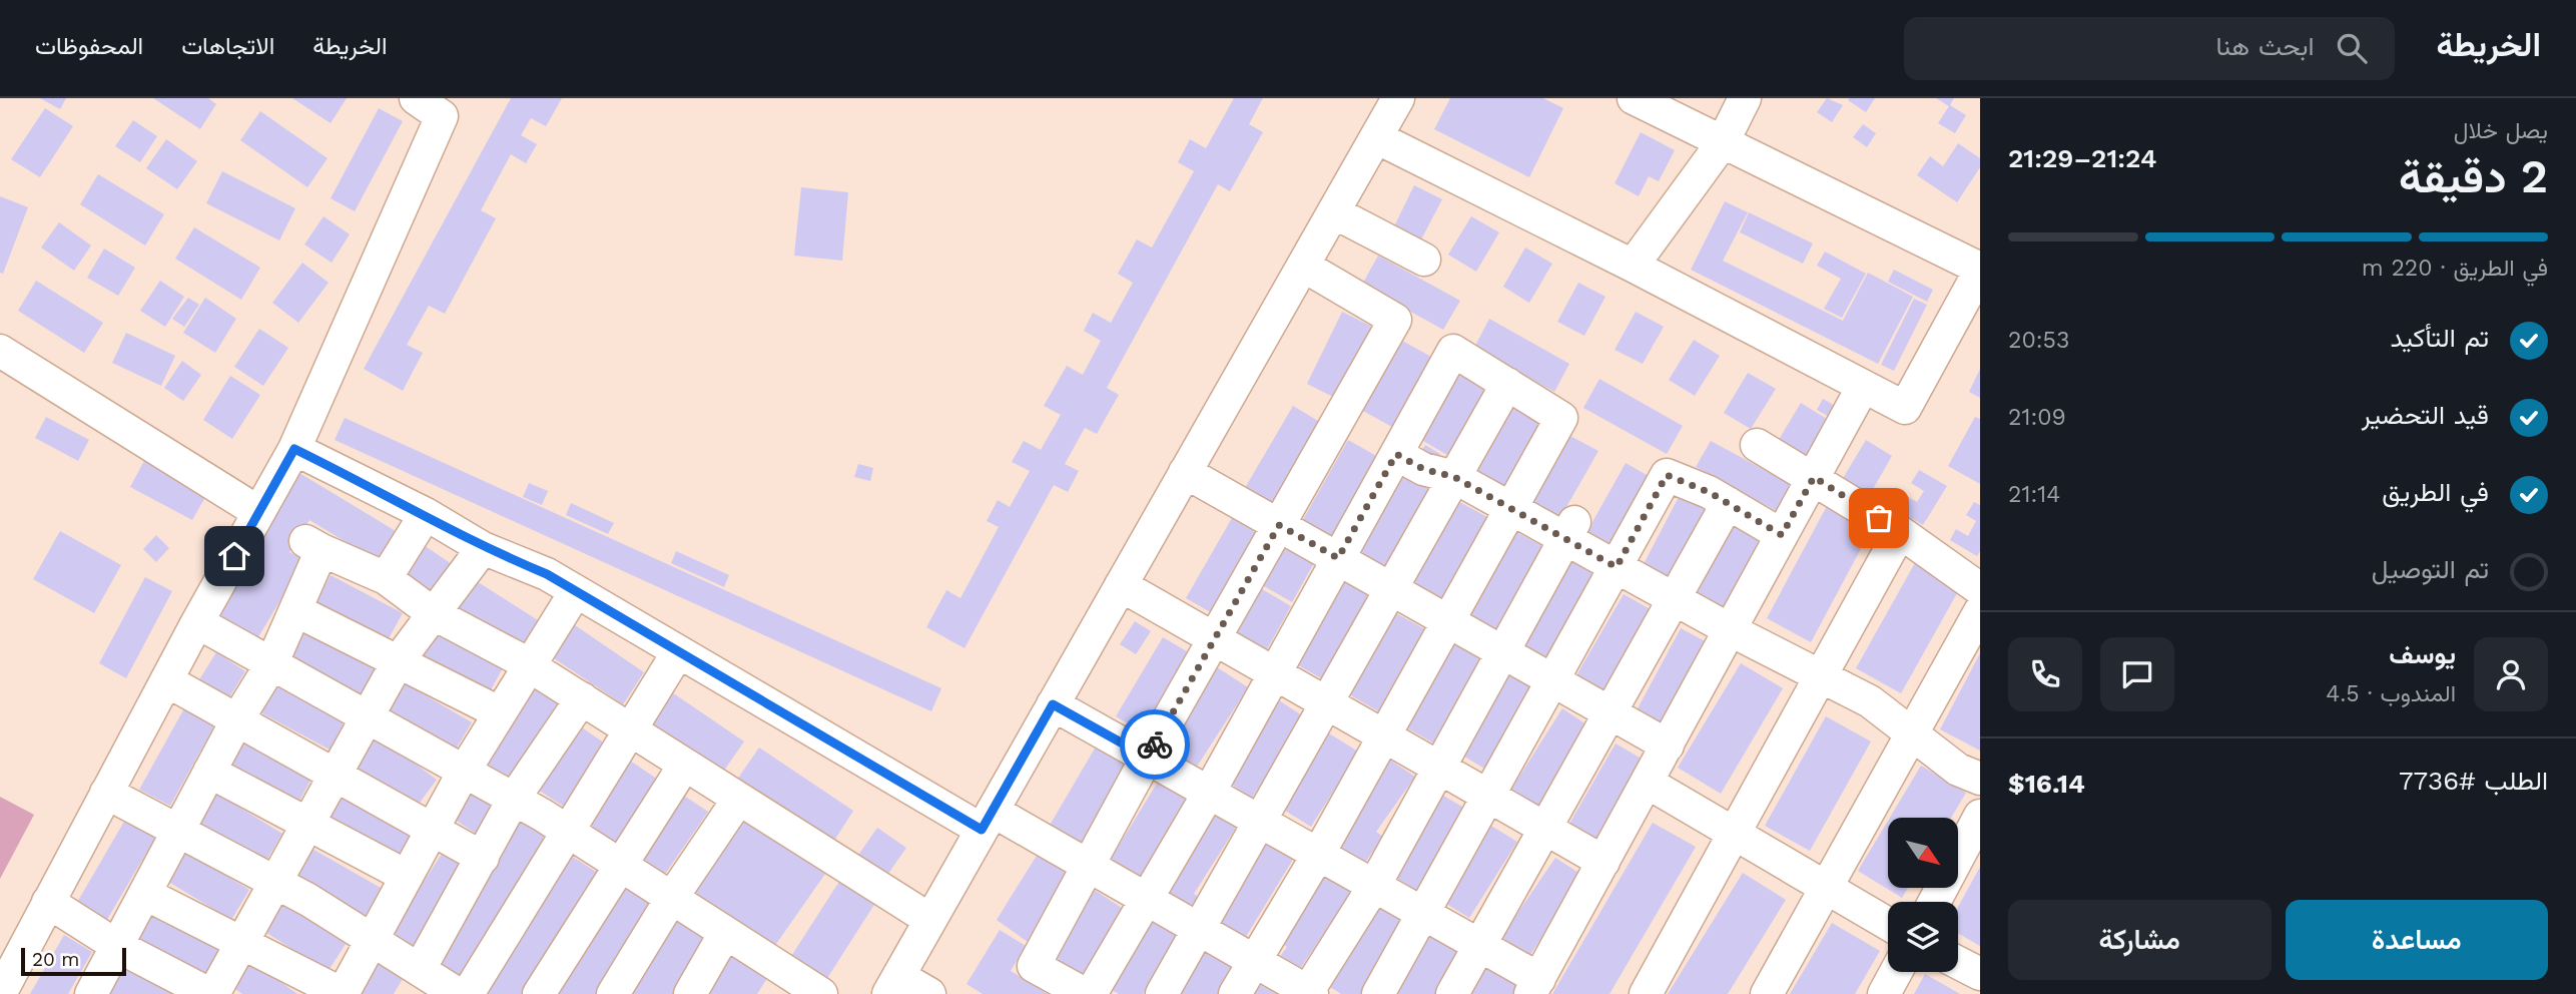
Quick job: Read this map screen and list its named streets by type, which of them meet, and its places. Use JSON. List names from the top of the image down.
{
  "scale_bar": "20 m",
  "north": "bottom right",
  "page": {
    "header": "الخريطة",
    "search": "ابحث هنا",
    "nav": ["الخريطة", "الاتجاهات", "المحفوظات"],
    "heading": ["2 دقيقة", "يصل خلال", "21:24–21:29"],
    "panel": [
      "يوسف",
      "المندوب · 4.5",
      "الطلب #7736",
      "$16.14"
    ],
    "bar": "في الطريق · 220 m",
    "list": [
      ["تم التأكيد", "20:53"],
      ["قيد التحضير", "21:09"],
      ["في الطريق", "21:14"],
      "تم التوصيل"
    ],
    "buttons": ["مساعدة", "مشاركة"],
    "scale": "20 m"
  }
}
